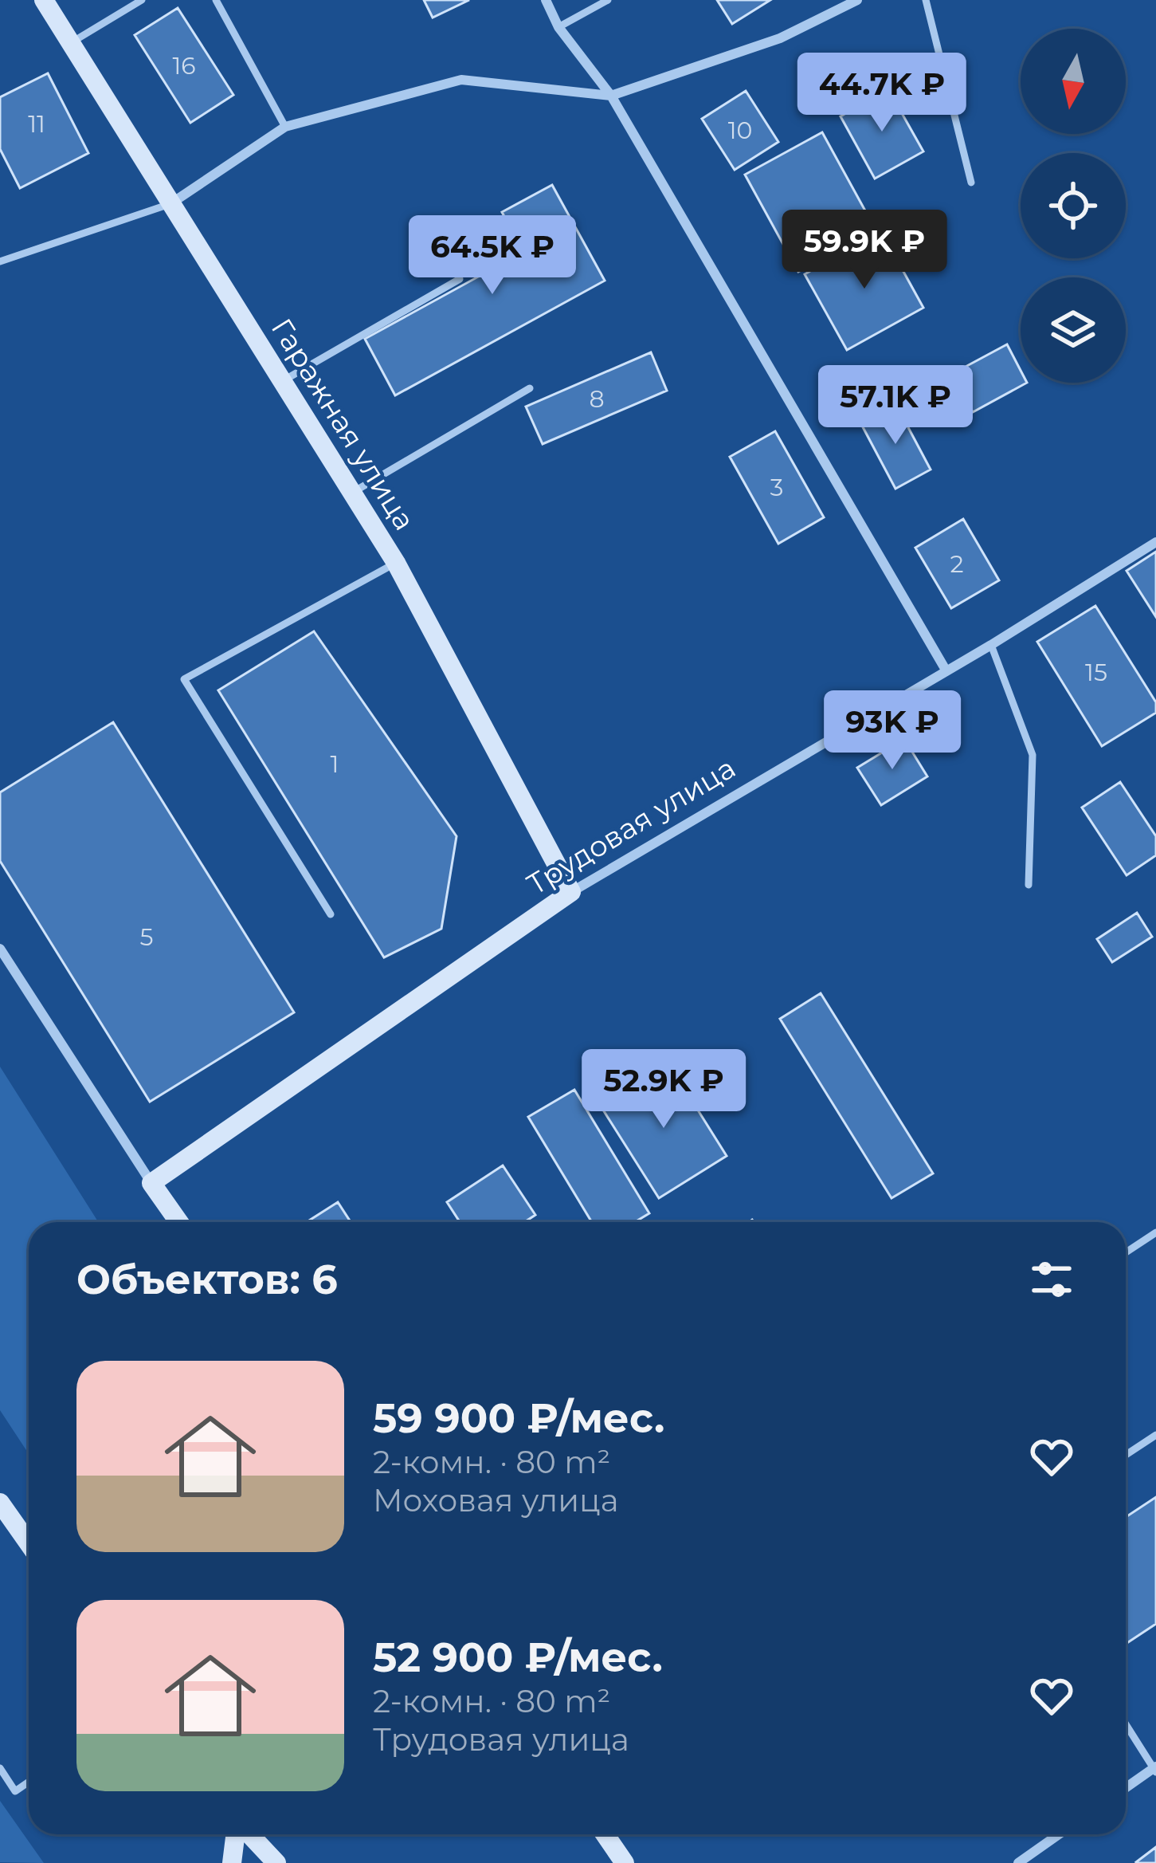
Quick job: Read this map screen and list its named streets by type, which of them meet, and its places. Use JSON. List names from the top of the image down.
{
  "streets": {
    "street": ["Гаражная улица", "Трудовая улица"]
  },
  "crossings": [
    ["Гаражная улица", "Трудовая улица"]
  ],
  "house_numbers": [
    "16",
    "11",
    "10",
    "8",
    "3",
    "2",
    "15",
    "1",
    "5"
  ],
  "north": "bottom",
  "page": {
    "price": [
      "44.7K ₽",
      "59.9K ₽",
      "64.5K ₽",
      "57.1K ₽",
      "93K ₽",
      "52.9K ₽"
    ],
    "heading": "Объектов: 6",
    "list": [
      {
        "name": "59 900 ₽/мес.",
        "note": "2-комн. · 80 m² · Моховая улица"
      },
      {
        "name": "52 900 ₽/мес.",
        "note": "2-комн. · 80 m² · Трудовая улица"
      }
    ]
  }
}
